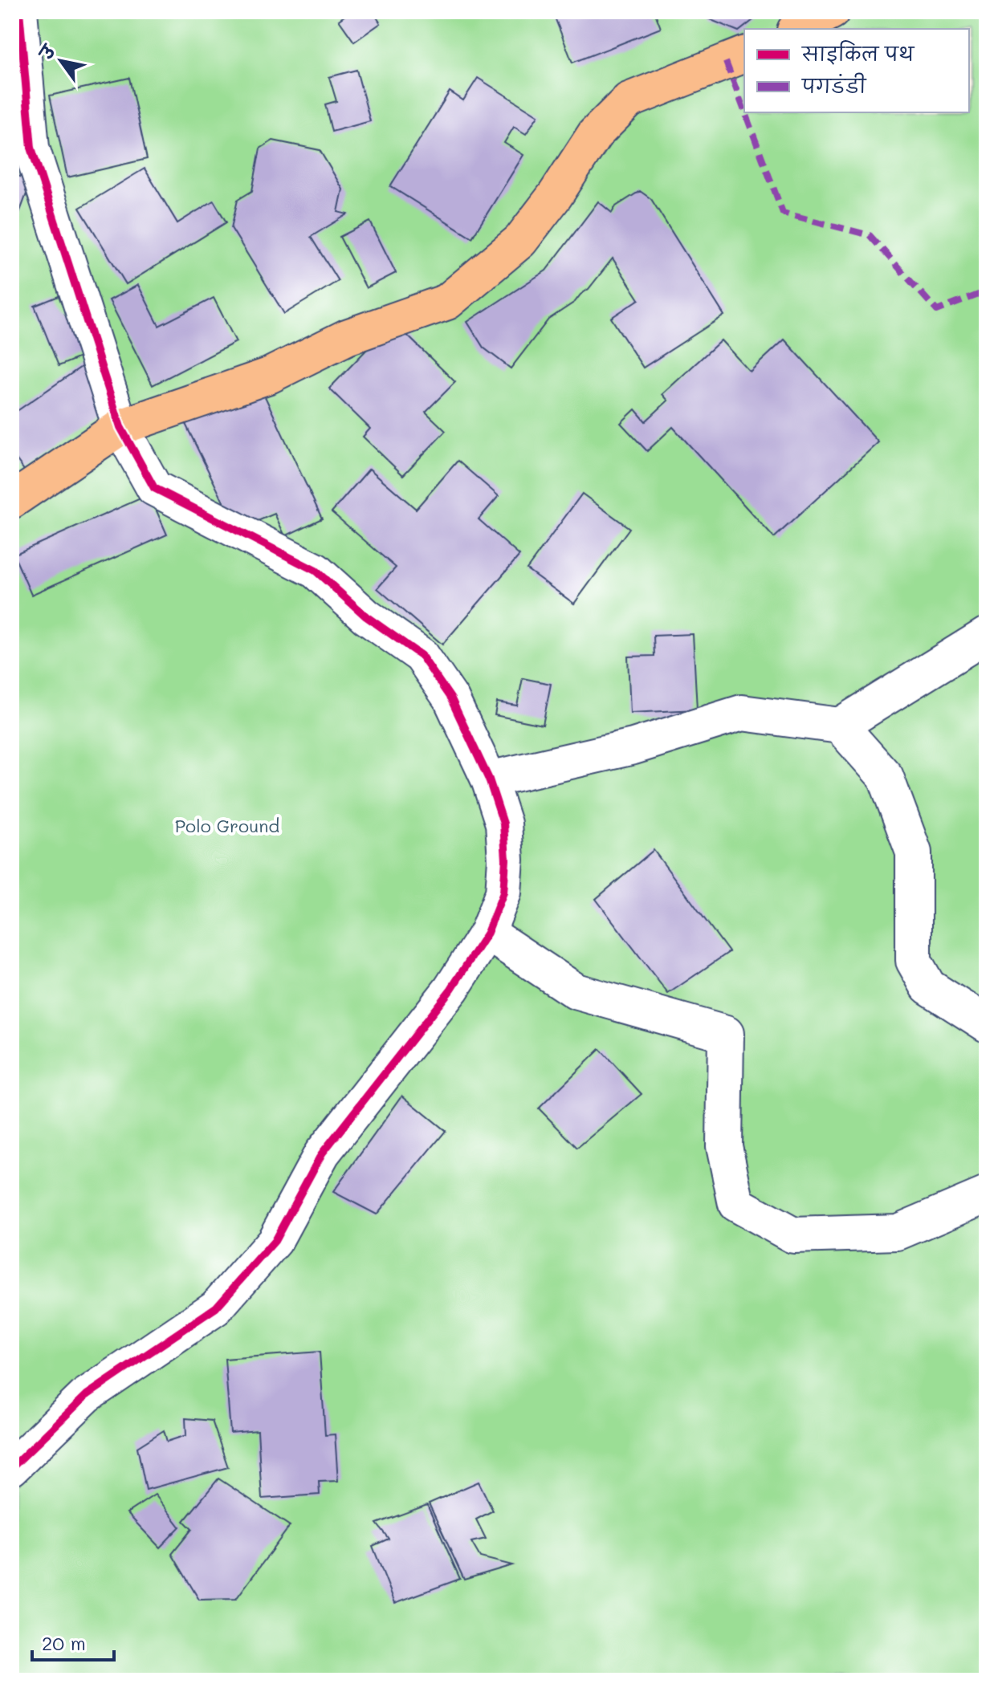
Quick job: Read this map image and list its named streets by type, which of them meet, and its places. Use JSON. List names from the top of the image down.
{
  "parks": ["Polo Ground"],
  "legend": ["साइकिल पथ", "पगडंडी"],
  "scale_bar": "20 m",
  "north": "top left"
}
